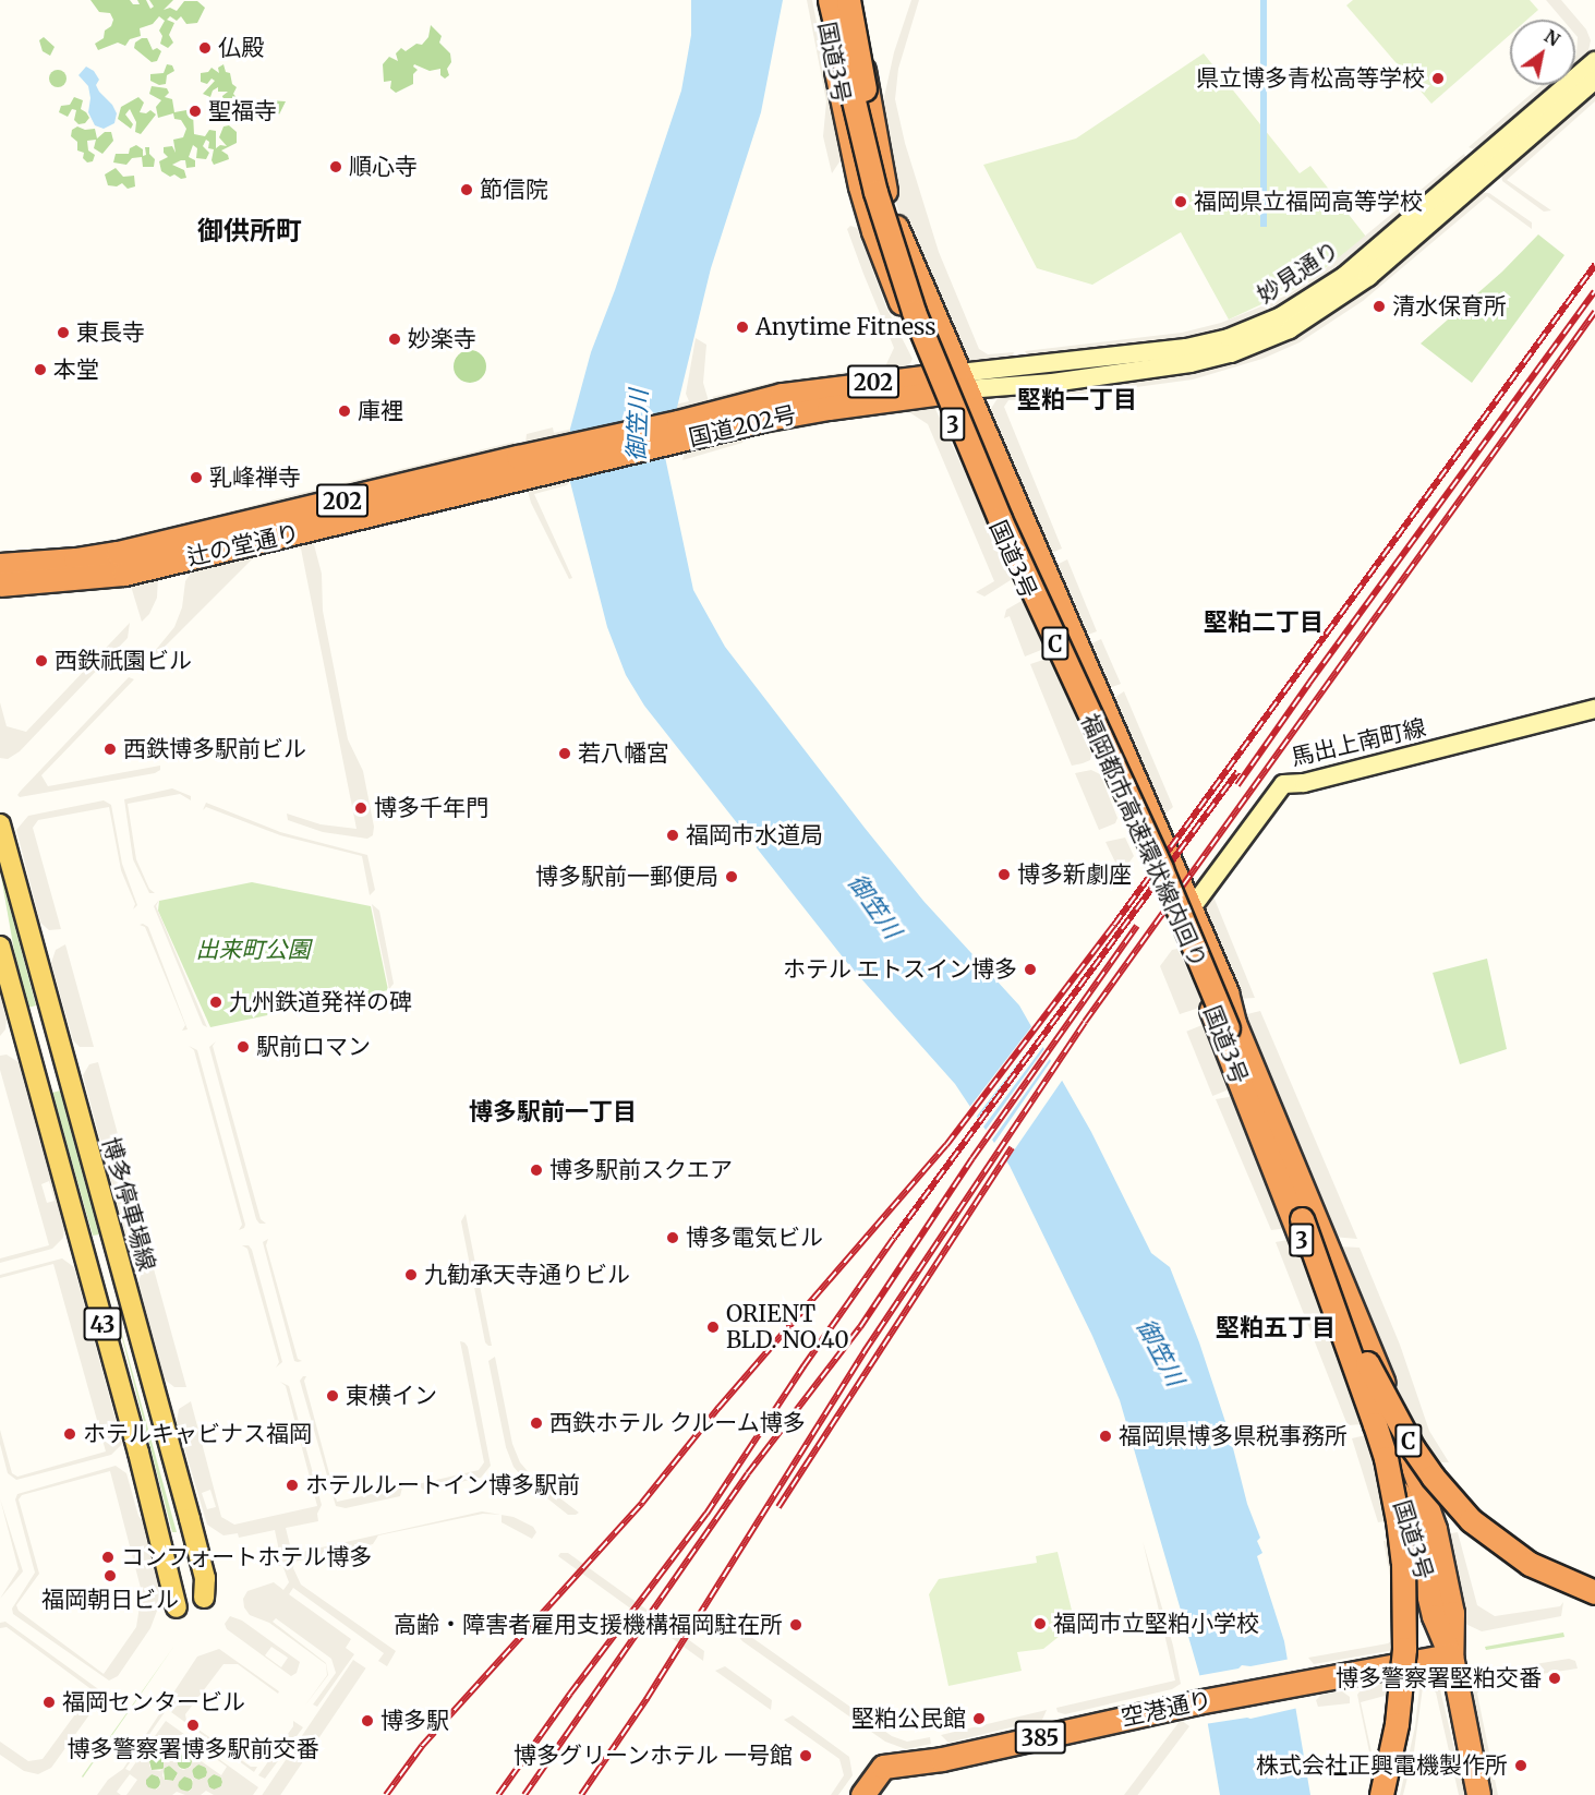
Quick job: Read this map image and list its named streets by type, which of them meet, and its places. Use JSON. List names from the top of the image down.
{
  "streets": {
    "highway": [
      "国道3号",
      "202",
      "3",
      "国道202号",
      "辻の堂通り",
      "C",
      "福岡都市高速環状線内回り",
      "空港通り",
      "385"
    ],
    "main road": [
      "妙見通り",
      "馬出上南町線",
      "博多停車場線",
      "43"
    ]
  },
  "crossings": [
    ["国道3号", "妙見通り"],
    ["国道3号", "国道202号"],
    ["国道3号", "馬出上南町線"],
    ["国道3号", "空港通り"],
    ["妙見通り", "国道202号"],
    ["国道202号", "辻の堂通り"],
    ["C", "福岡都市高速環状線内回り"]
  ],
  "districts": [
    "御供所町",
    "堅粕一丁目",
    "堅粕二丁目",
    "博多駅前一丁目",
    "堅粕五丁目"
  ],
  "water": ["御笠川"],
  "parks": ["出来町公園"],
  "places": [
    "仏殿",
    "県立博多青松高等学校",
    "聖福寺",
    "順心寺",
    "節信院",
    "福岡県立福岡高等学校",
    "清水保育所",
    "Anytime Fitness",
    "東長寺",
    "妙楽寺",
    "本堂",
    "庫裡",
    "乳峰禅寺",
    "西鉄祇園ビル",
    "西鉄博多駅前ビル",
    "若八幡宮",
    "博多千年門",
    "福岡市水道局",
    "博多新劇座",
    "博多駅前一郵便局",
    "ホテル エトスイン博多",
    "九州鉄道発祥の碑",
    "駅前ロマン",
    "博多駅前スクエア",
    "博多電気ビル",
    "九勧承天寺通りビル",
    "ORIENT BLD. NO.40",
    "東横イン",
    "西鉄ホテル クルーム博多",
    "ホテルキャビナス福岡",
    "福岡県博多県税事務所",
    "ホテルルートイン博多駅前",
    "コンフォートホテル博多",
    "福岡朝日ビル",
    "福岡市立堅粕小学校",
    "高齢・障害者雇用支援機構福岡駐在所",
    "博多警察署堅粕交番",
    "福岡センタービル",
    "堅粕公民館",
    "博多駅",
    "博多警察署博多駅前交番",
    "博多グリーンホテル 一号館",
    "株式会社正興電機製作所"
  ],
  "north": "top right"
}
